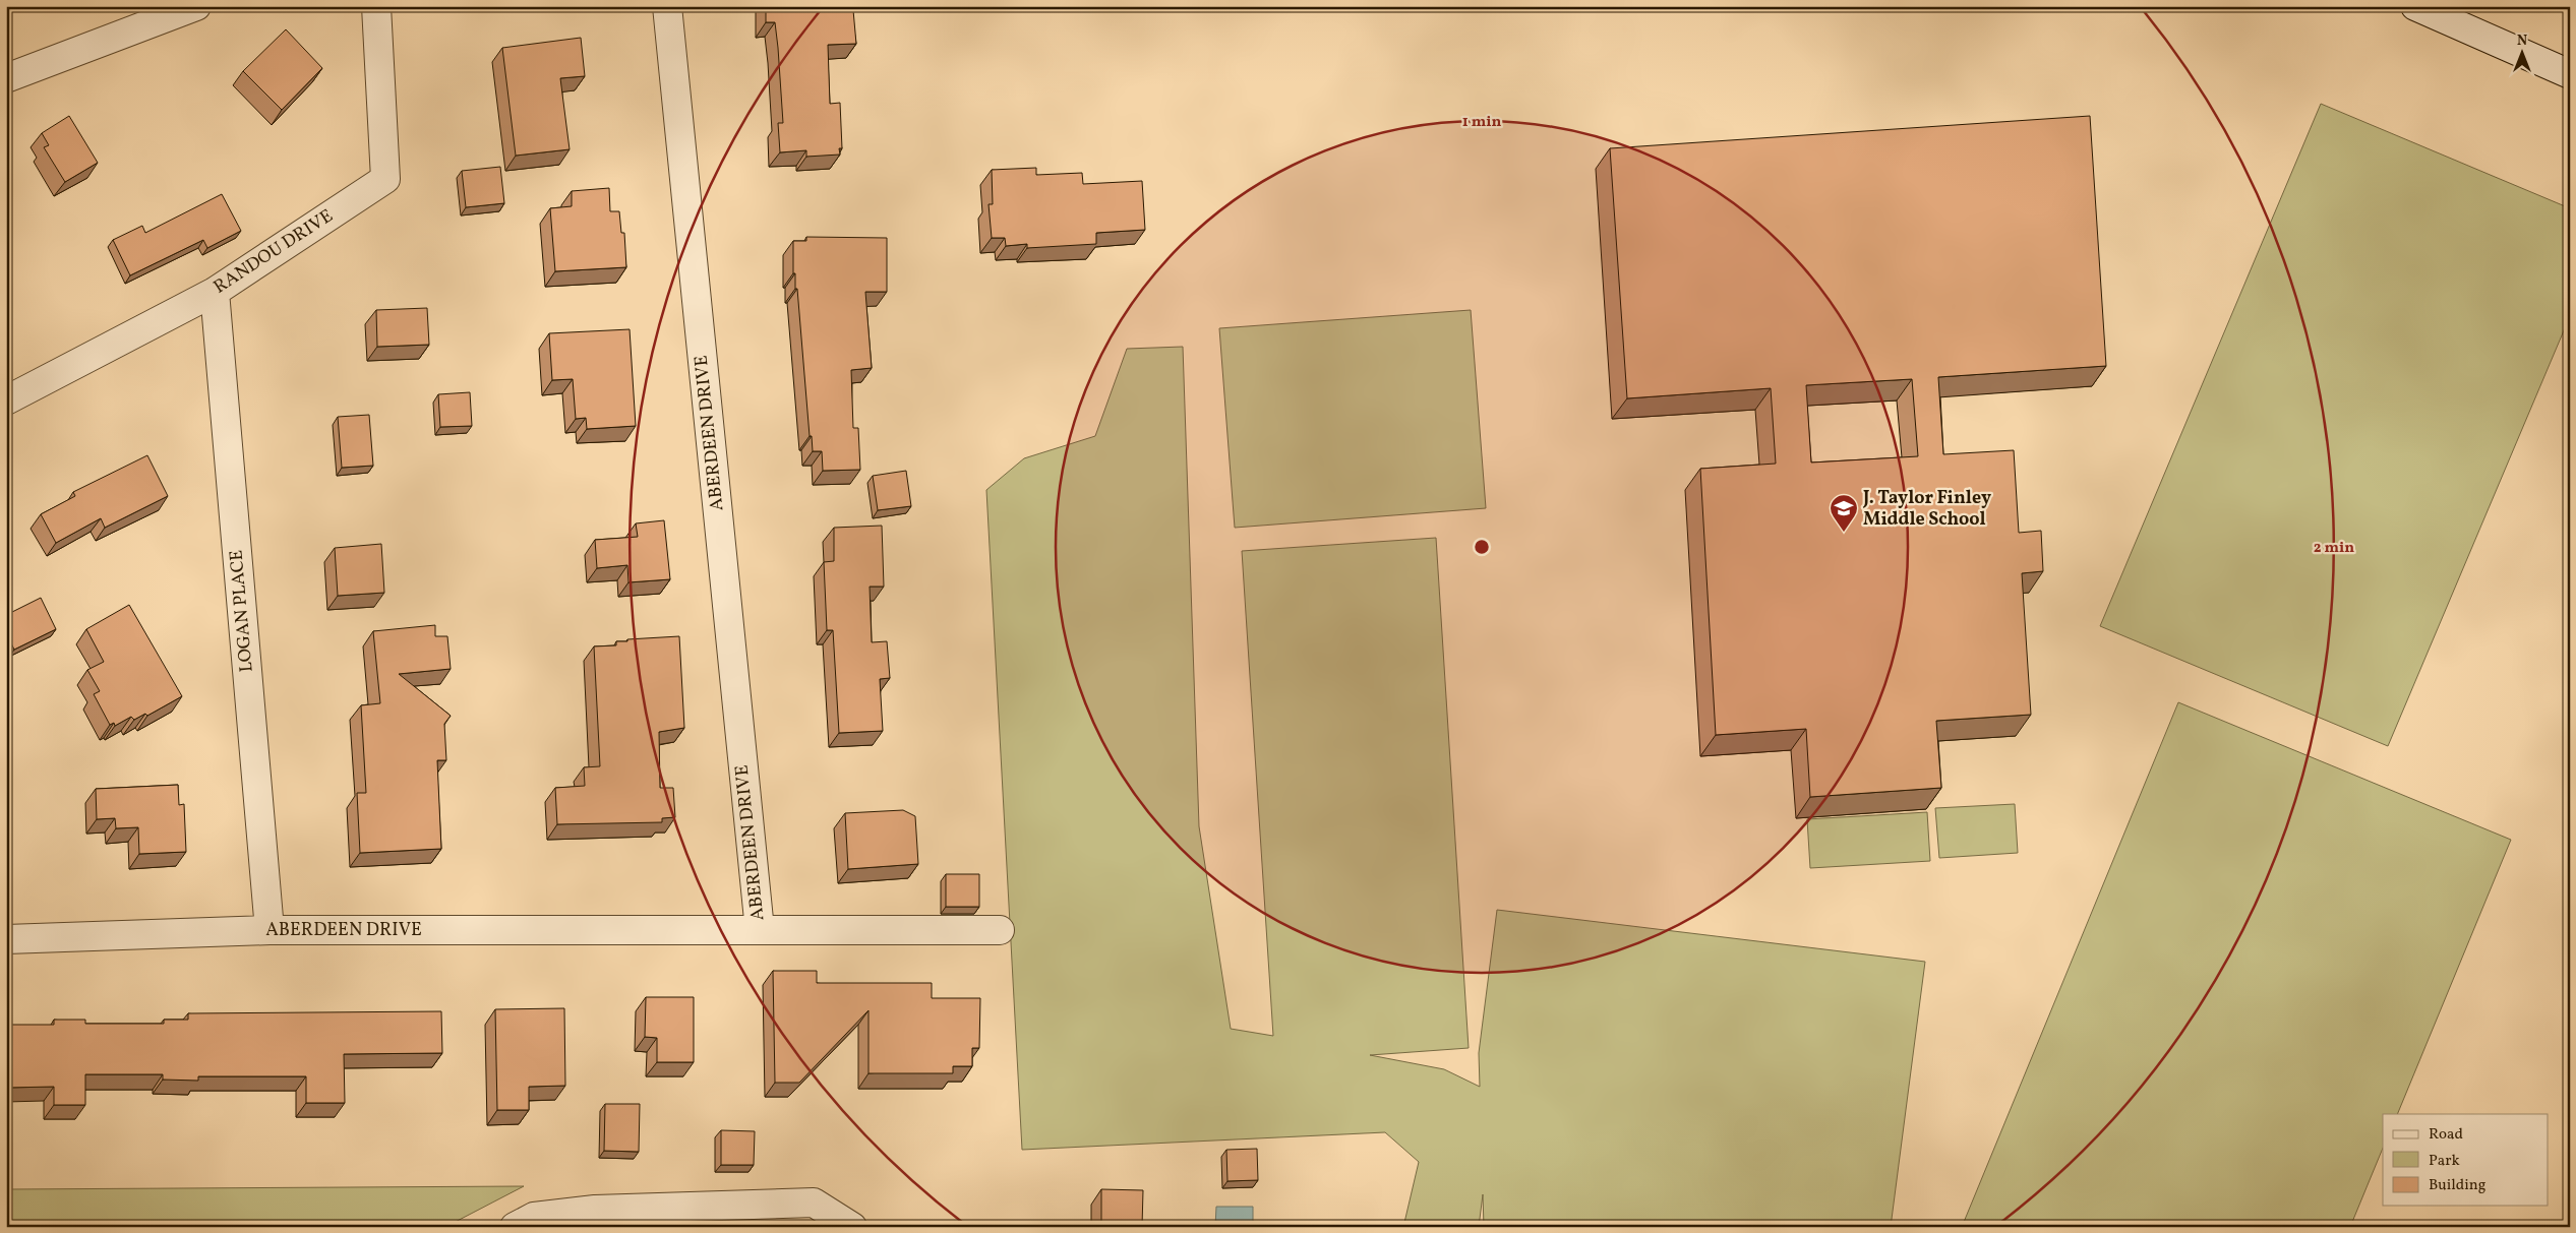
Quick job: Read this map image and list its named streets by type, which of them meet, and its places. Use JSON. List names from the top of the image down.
{
  "streets": {
    "street": ["RANDOU DRIVE", "ABERDEEN DRIVE", "LOGAN PLACE"]
  },
  "crossings": [
    ["RANDOU DRIVE", "LOGAN PLACE"],
    ["ABERDEEN DRIVE", "LOGAN PLACE"]
  ],
  "places": {
    "school or university": ["J. Taylor Finley Middle School"]
  },
  "legend": ["Road", "Park", "Building"],
  "north": "top",
  "rings": ["1 min", "2 min"]
}
